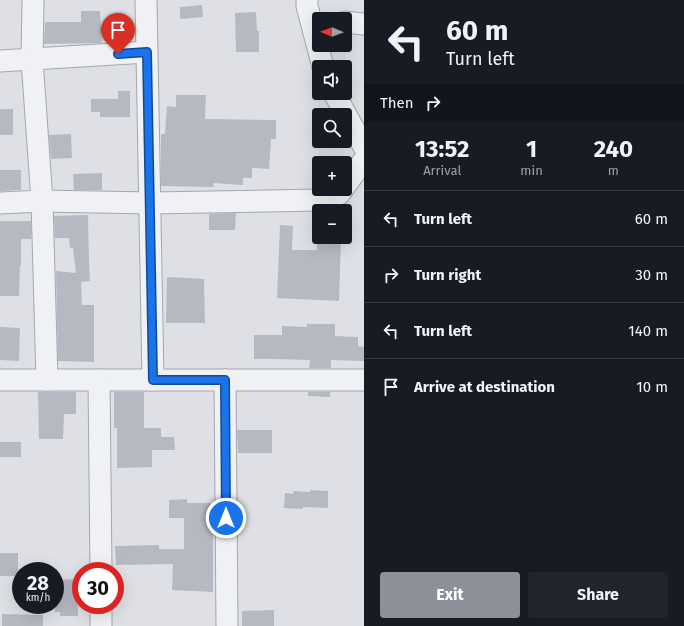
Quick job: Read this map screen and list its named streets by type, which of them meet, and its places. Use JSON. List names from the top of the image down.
{
  "north": "left",
  "page": {
    "turn": ["60 m", "Turn left"],
    "map_buttons": ["+", "−"],
    "then": "Then",
    "eta": [
      "13:52",
      "Arrival",
      "1",
      "min",
      "240",
      "m"
    ],
    "list": [
      {
        "name": "Turn left",
        "value": "60 m"
      },
      {
        "name": "Turn right",
        "value": "30 m"
      },
      {
        "name": "Turn left",
        "value": "140 m"
      },
      {
        "name": "Arrive at destination",
        "value": "10 m"
      }
    ],
    "speed": "28 km/h",
    "limit": "30",
    "buttons": ["Exit", "Share"]
  }
}
